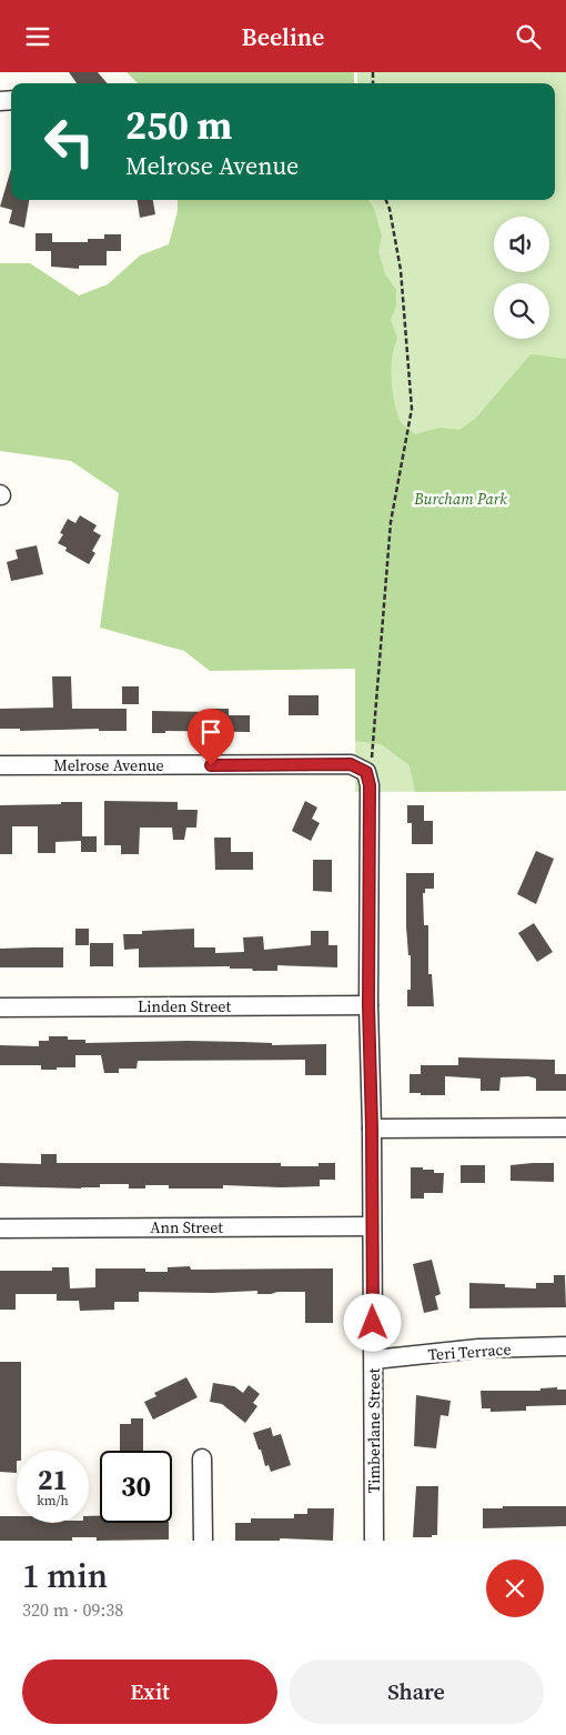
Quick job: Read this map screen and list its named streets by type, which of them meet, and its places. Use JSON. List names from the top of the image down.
{
  "streets": {
    "street": [
      "Melrose Avenue",
      "Linden Street",
      "Ann Street",
      "Teri Terrace",
      "Timberlane Street"
    ]
  },
  "crossings": [
    ["Melrose Avenue", "Timberlane Street"],
    ["Linden Street", "Timberlane Street"],
    ["Ann Street", "Timberlane Street"],
    ["Teri Terrace", "Timberlane Street"]
  ],
  "parks": ["Burcham Park"],
  "page": {
    "header": "Beeline",
    "turn": ["250 m", "Melrose Avenue"],
    "speed": "21 km/h",
    "limit": "30",
    "heading": ["1 min", "320 m · 09:38"],
    "buttons": ["Exit", "Share"]
  }
}
